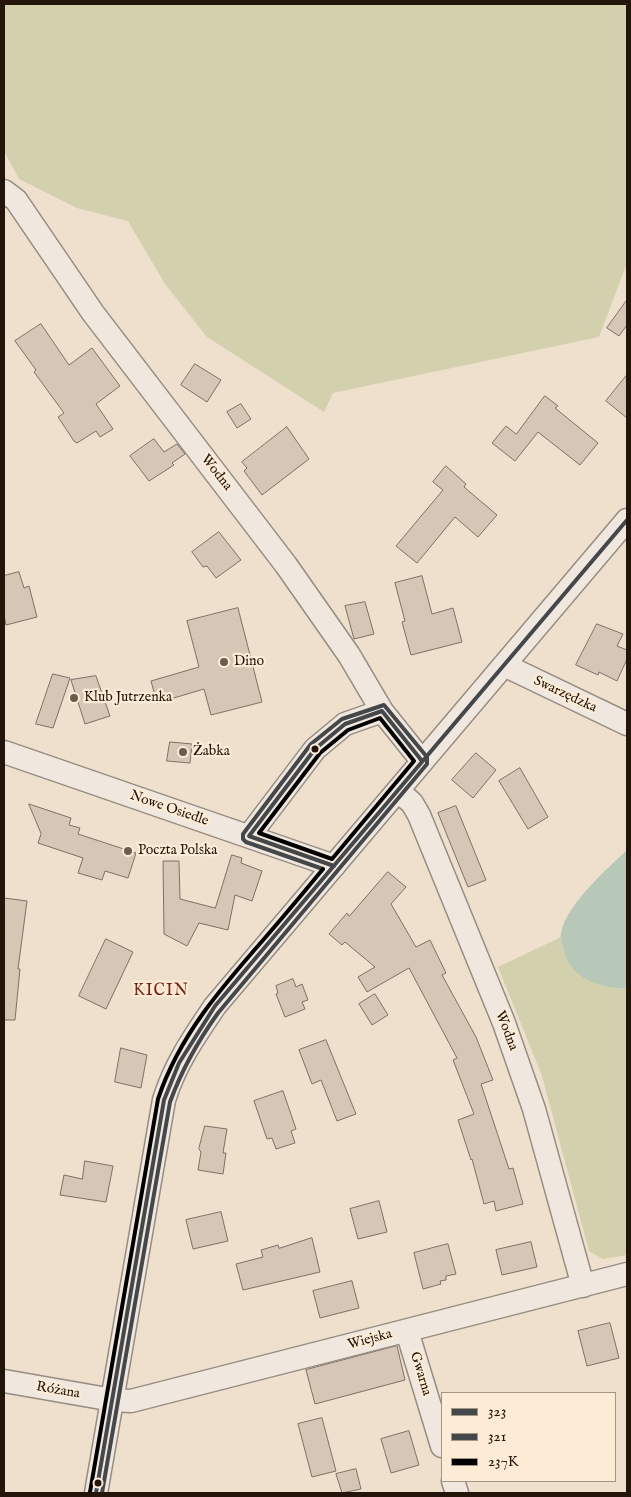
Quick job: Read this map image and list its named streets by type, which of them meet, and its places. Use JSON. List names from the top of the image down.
{
  "streets": {
    "street": [
      "Wodna",
      "Swarzędzka",
      "Nowe Osiedle",
      "Wiejska",
      "Gwarna",
      "Różana"
    ]
  },
  "crossings": [
    ["Wodna", "Wiejska"],
    ["Wiejska", "Gwarna"],
    ["Wiejska", "Różana"]
  ],
  "districts": ["KICIN"],
  "places": [
    "Dino",
    "Klub Jutrzenka",
    "Żabka",
    "Poczta Polska"
  ],
  "lines": ["transit line 323", "transit line 321", "transit line 237K"],
  "legend": ["323", "321", "237K"]
}
